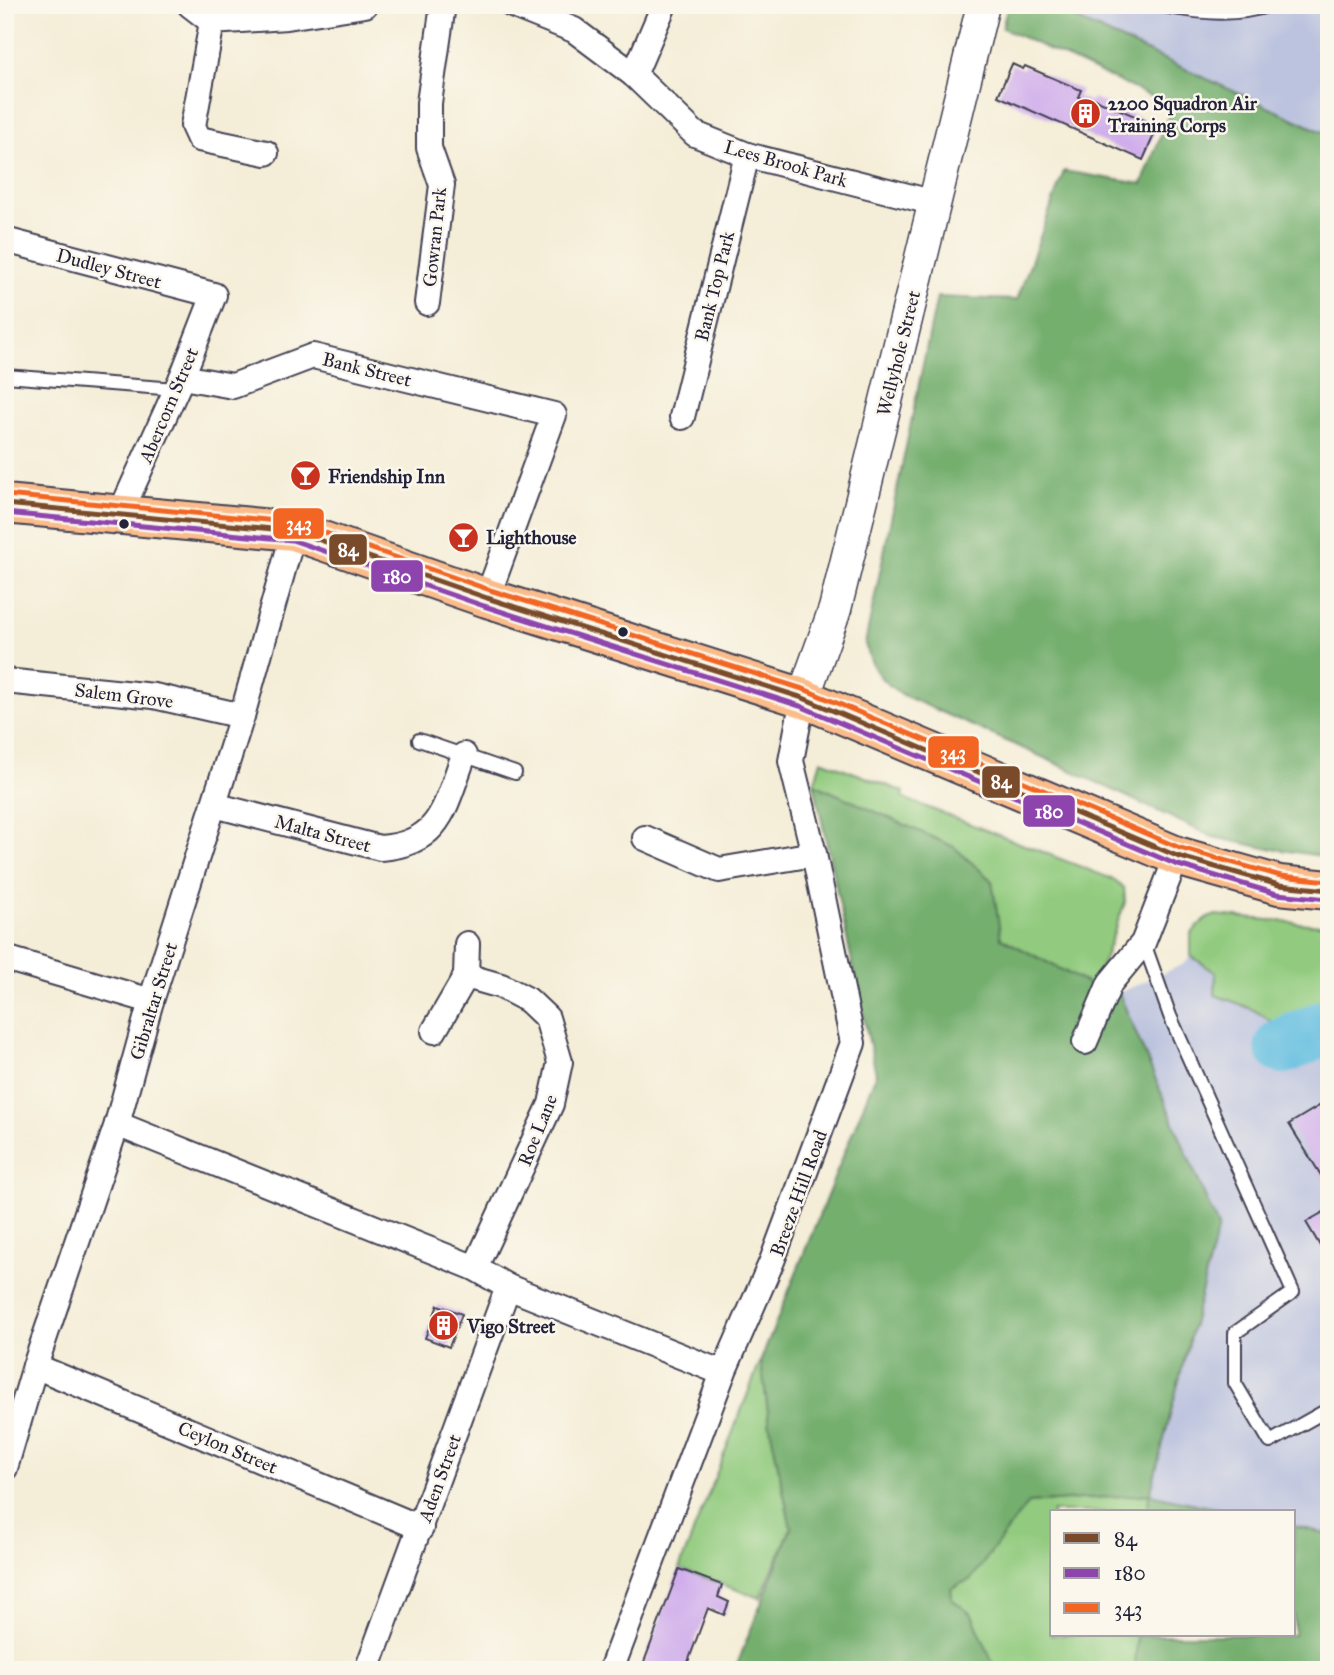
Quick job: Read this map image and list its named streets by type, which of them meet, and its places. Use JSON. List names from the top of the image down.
{
  "streets": {
    "street": [
      "Lees Brook Park",
      "Gowran Park",
      "Dudley Street",
      "Bank Top Park",
      "Wellyhole Street",
      "Bank Street",
      "Abercorn Street",
      "Salem Grove",
      "Malta Street",
      "Gibraltar Street",
      "Roe Lane",
      "Breeze Hill Road",
      "Ceylon Street",
      "Aden Street"
    ]
  },
  "crossings": [
    ["Lees Brook Park", "Bank Top Park"],
    ["Lees Brook Park", "Wellyhole Street"],
    ["Dudley Street", "Abercorn Street"],
    ["Wellyhole Street", "Breeze Hill Road"],
    ["Bank Street", "Abercorn Street"],
    ["Salem Grove", "Gibraltar Street"],
    ["Malta Street", "Gibraltar Street"],
    ["Gibraltar Street", "Ceylon Street"],
    ["Ceylon Street", "Aden Street"]
  ],
  "places": {
    "building": ["2200 Squadron Air Training Corps", "Vigo Street"],
    "bar": ["Friendship Inn", "Lighthouse"]
  },
  "lines": ["transit line 343", "transit line 84", "transit line 180"],
  "legend": ["84", "180", "343"]
}
